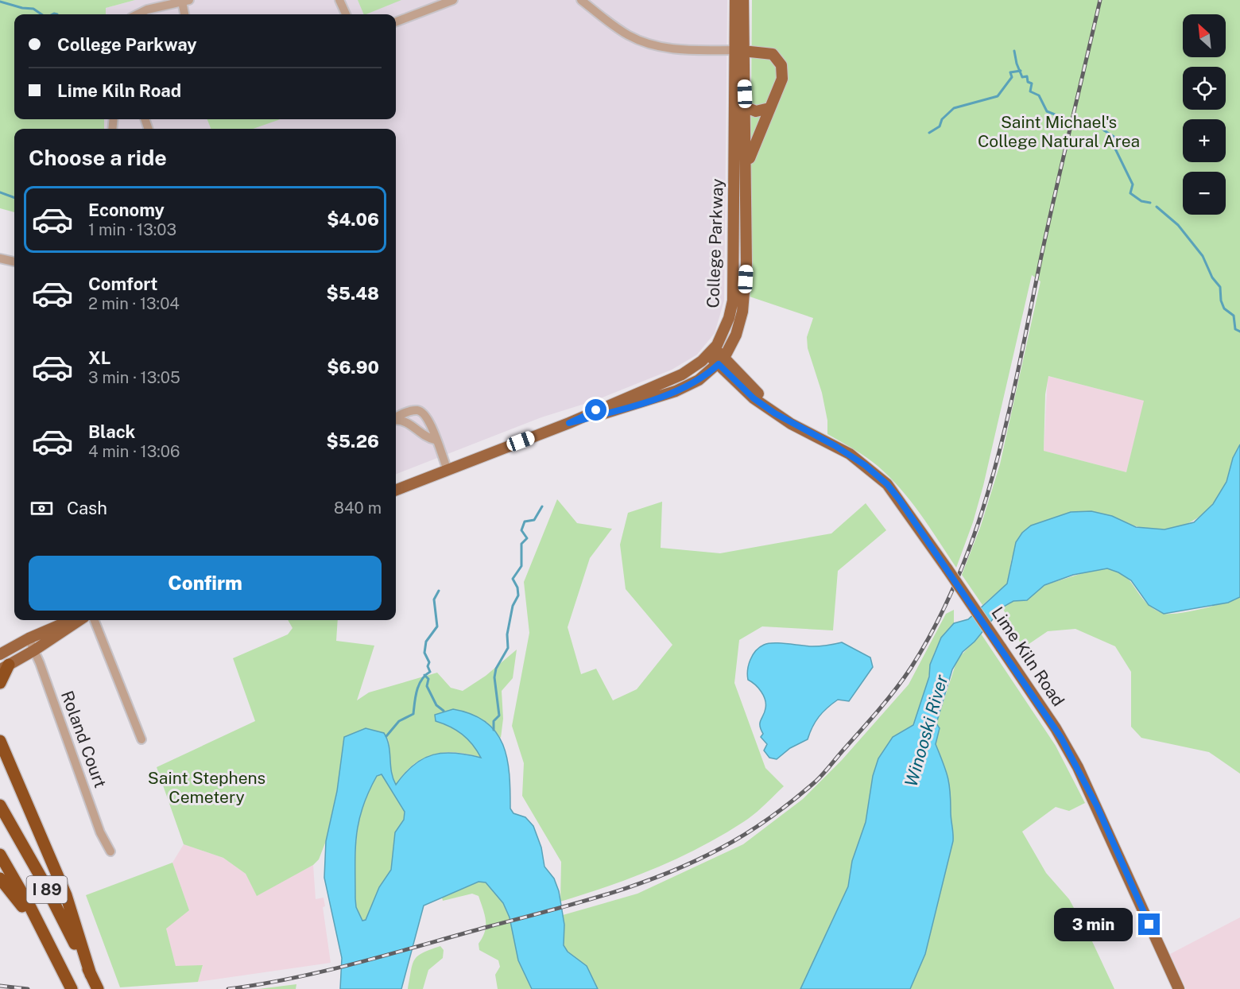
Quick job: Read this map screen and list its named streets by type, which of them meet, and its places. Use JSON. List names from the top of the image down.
{
  "streets": {
    "highway": ["I 89"],
    "main road": ["College Parkway", "Lime Kiln Road"],
    "street": ["Roland Court"]
  },
  "crossings": [
    ["College Parkway", "Lime Kiln Road"]
  ],
  "water": ["Winooski River"],
  "parks": ["Saint Michael's College Natural Area", "Saint Stephens Cemetery"],
  "north": "top left",
  "page": {
    "map_buttons": ["+", "−"],
    "banner": ["College Parkway", "Lime Kiln Road"],
    "heading": "Choose a ride",
    "list": [
      {
        "name": "Economy",
        "note": "1 min · 13:03",
        "value": "$4.06"
      },
      {
        "name": "Comfort",
        "note": "2 min · 13:04",
        "value": "$5.48"
      },
      {
        "name": "XL",
        "note": "3 min · 13:05",
        "value": "$6.90"
      },
      {
        "name": "Black",
        "note": "4 min · 13:06",
        "value": "$5.26"
      }
    ],
    "pay": ["Cash", "840 m"],
    "buttons": "Confirm",
    "bubble": "3 min"
  }
}
